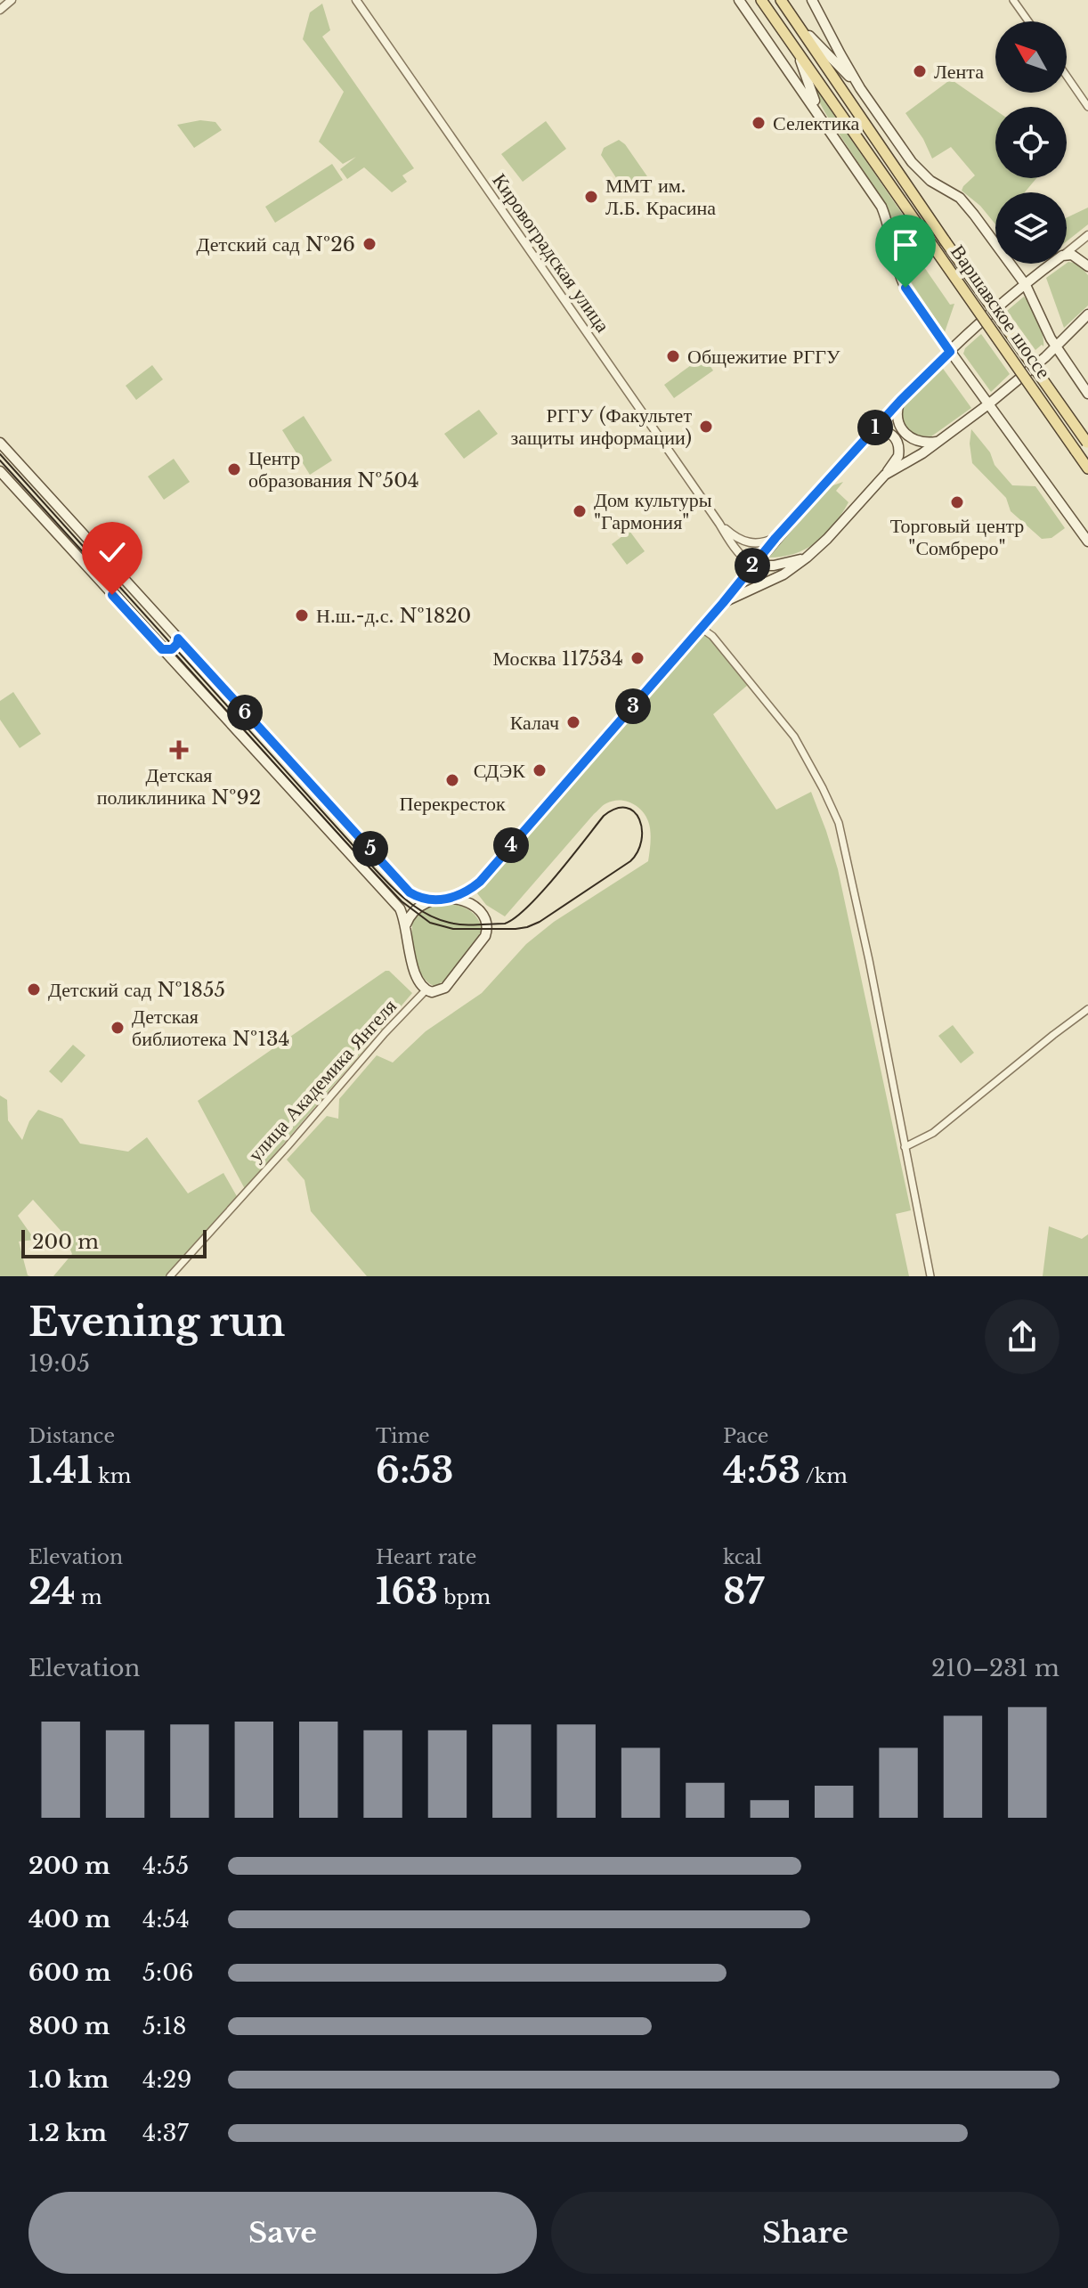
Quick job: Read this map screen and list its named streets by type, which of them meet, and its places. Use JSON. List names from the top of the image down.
{
  "streets": {
    "main road": ["Варшавское шоссе"],
    "street": ["Кировоградская улица", "улица Академика Янгеля"]
  },
  "places": {
    "other": [
      "Лента",
      "Селектика",
      "ММТ им. Л.Б. Красина",
      "Детский сад №26",
      "Общежитие РГГУ",
      "РГГУ (Факультет защиты информации)",
      "Центр образования №504",
      "Торговый центр \"Сомбреро\"",
      "Дом культуры \"Гармония\"",
      "Н.ш.-д.с. №1820",
      "Москва 117534",
      "Калач",
      "СДЭК",
      "Перекресток",
      "Детский сад №1855",
      "Детская библиотека №134"
    ],
    "health": ["Детская поликлиника №92"]
  },
  "scale_bar": "200 m",
  "north": "top left",
  "page": {
    "pins": [
      "1",
      "2",
      "3",
      "6",
      "4",
      "5"
    ],
    "scale": "200 m",
    "heading": ["Evening run", "19:05"],
    "stats": [
      ["Distance", "1.41 km"],
      ["Time", "6:53"],
      ["Pace", "4:53 /km"],
      ["Elevation", "24 m"],
      ["Heart rate", "163 bpm"],
      ["kcal", "87"]
    ],
    "chart": ["Elevation", "210–231 m"],
    "list": [
      {
        "name": "200 m",
        "note": "4:55"
      },
      {
        "name": "400 m",
        "note": "4:54"
      },
      {
        "name": "600 m",
        "note": "5:06"
      },
      {
        "name": "800 m",
        "note": "5:18"
      },
      {
        "name": "1.0 km",
        "note": "4:29"
      },
      {
        "name": "1.2 km",
        "note": "4:37"
      }
    ],
    "buttons": ["Save", "Share"]
  }
}
